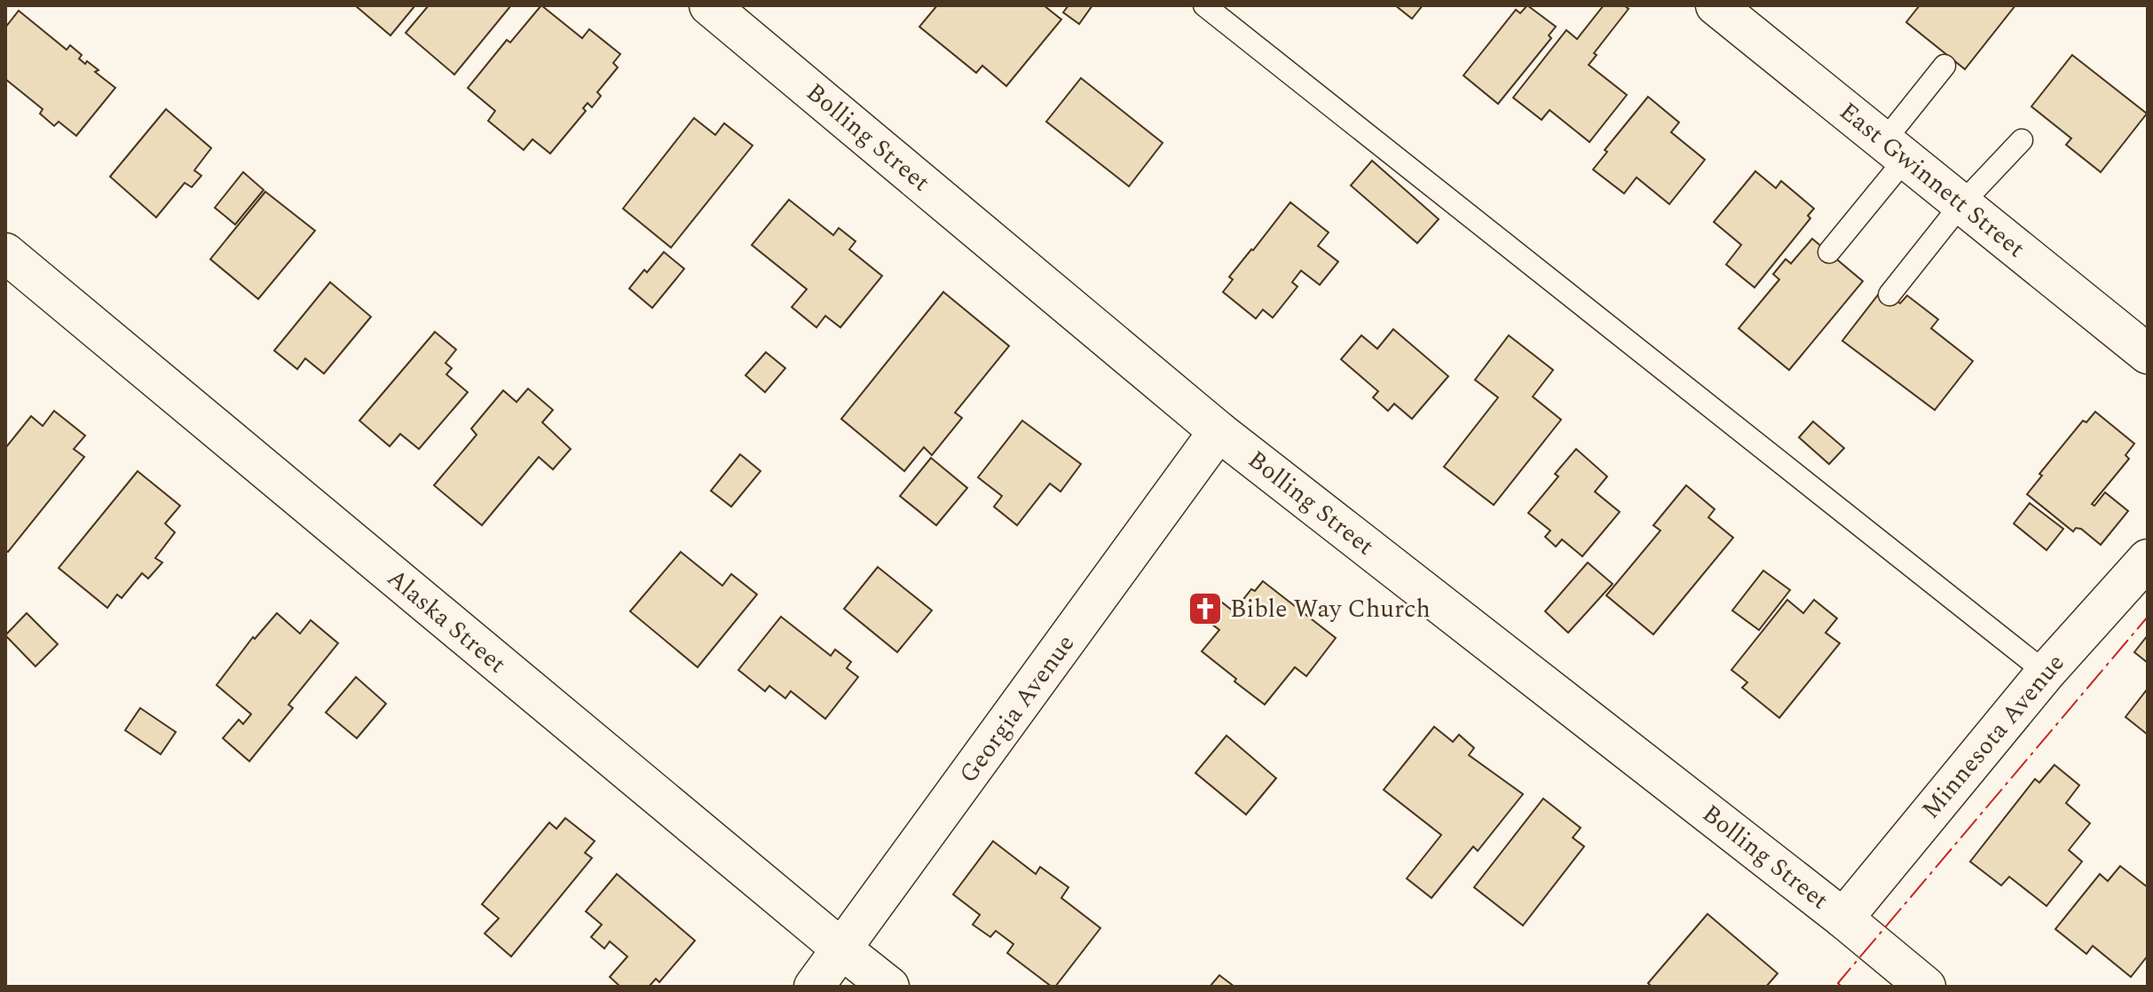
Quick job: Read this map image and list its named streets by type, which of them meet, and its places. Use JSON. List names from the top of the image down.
{
  "streets": {
    "street": [
      "Bolling Street",
      "East Gwinnett Street",
      "Alaska Street",
      "Georgia Avenue",
      "Minnesota Avenue"
    ]
  },
  "crossings": [
    ["Bolling Street", "Georgia Avenue"],
    ["Bolling Street", "Minnesota Avenue"],
    ["Alaska Street", "Georgia Avenue"]
  ],
  "places": {
    "church": ["Bible Way Church"]
  }
}
